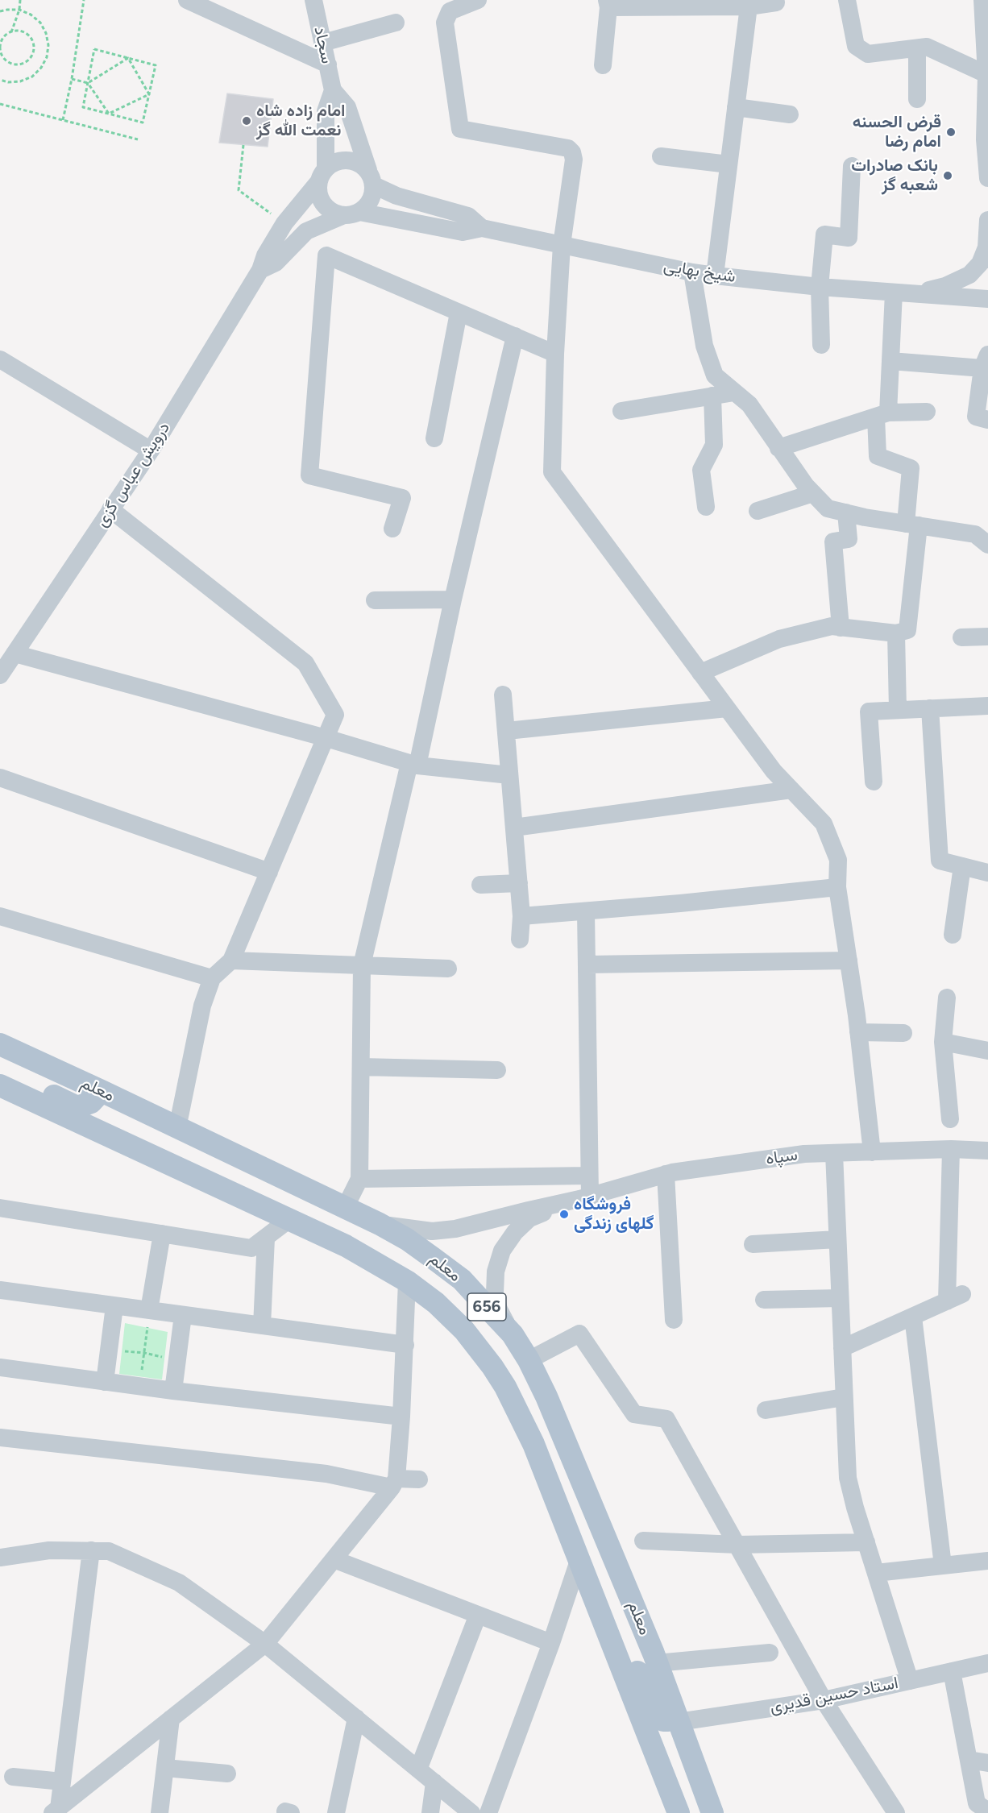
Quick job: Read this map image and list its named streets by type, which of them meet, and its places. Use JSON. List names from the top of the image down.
{
  "streets": {
    "main road": ["معلم", "656"],
    "street": [
      "سجاد",
      "شیخ بهایی",
      "درویش عباس گزی",
      "سپاه",
      "استاد حسین قدیری"
    ]
  },
  "crossings": [
    ["سجاد", "شیخ بهایی"],
    ["سجاد", "درویش عباس گزی"],
    ["شیخ بهایی", "درویش عباس گزی"],
    ["معلم", "استاد حسین قدیری"]
  ],
  "places": [
    "امام زاده شاه نعمت الله گز",
    "قرض الحسنه امام رضا",
    "بانک صادرات شعبه گز",
    "فروشگاه گلهای زندگی"
  ]
}
